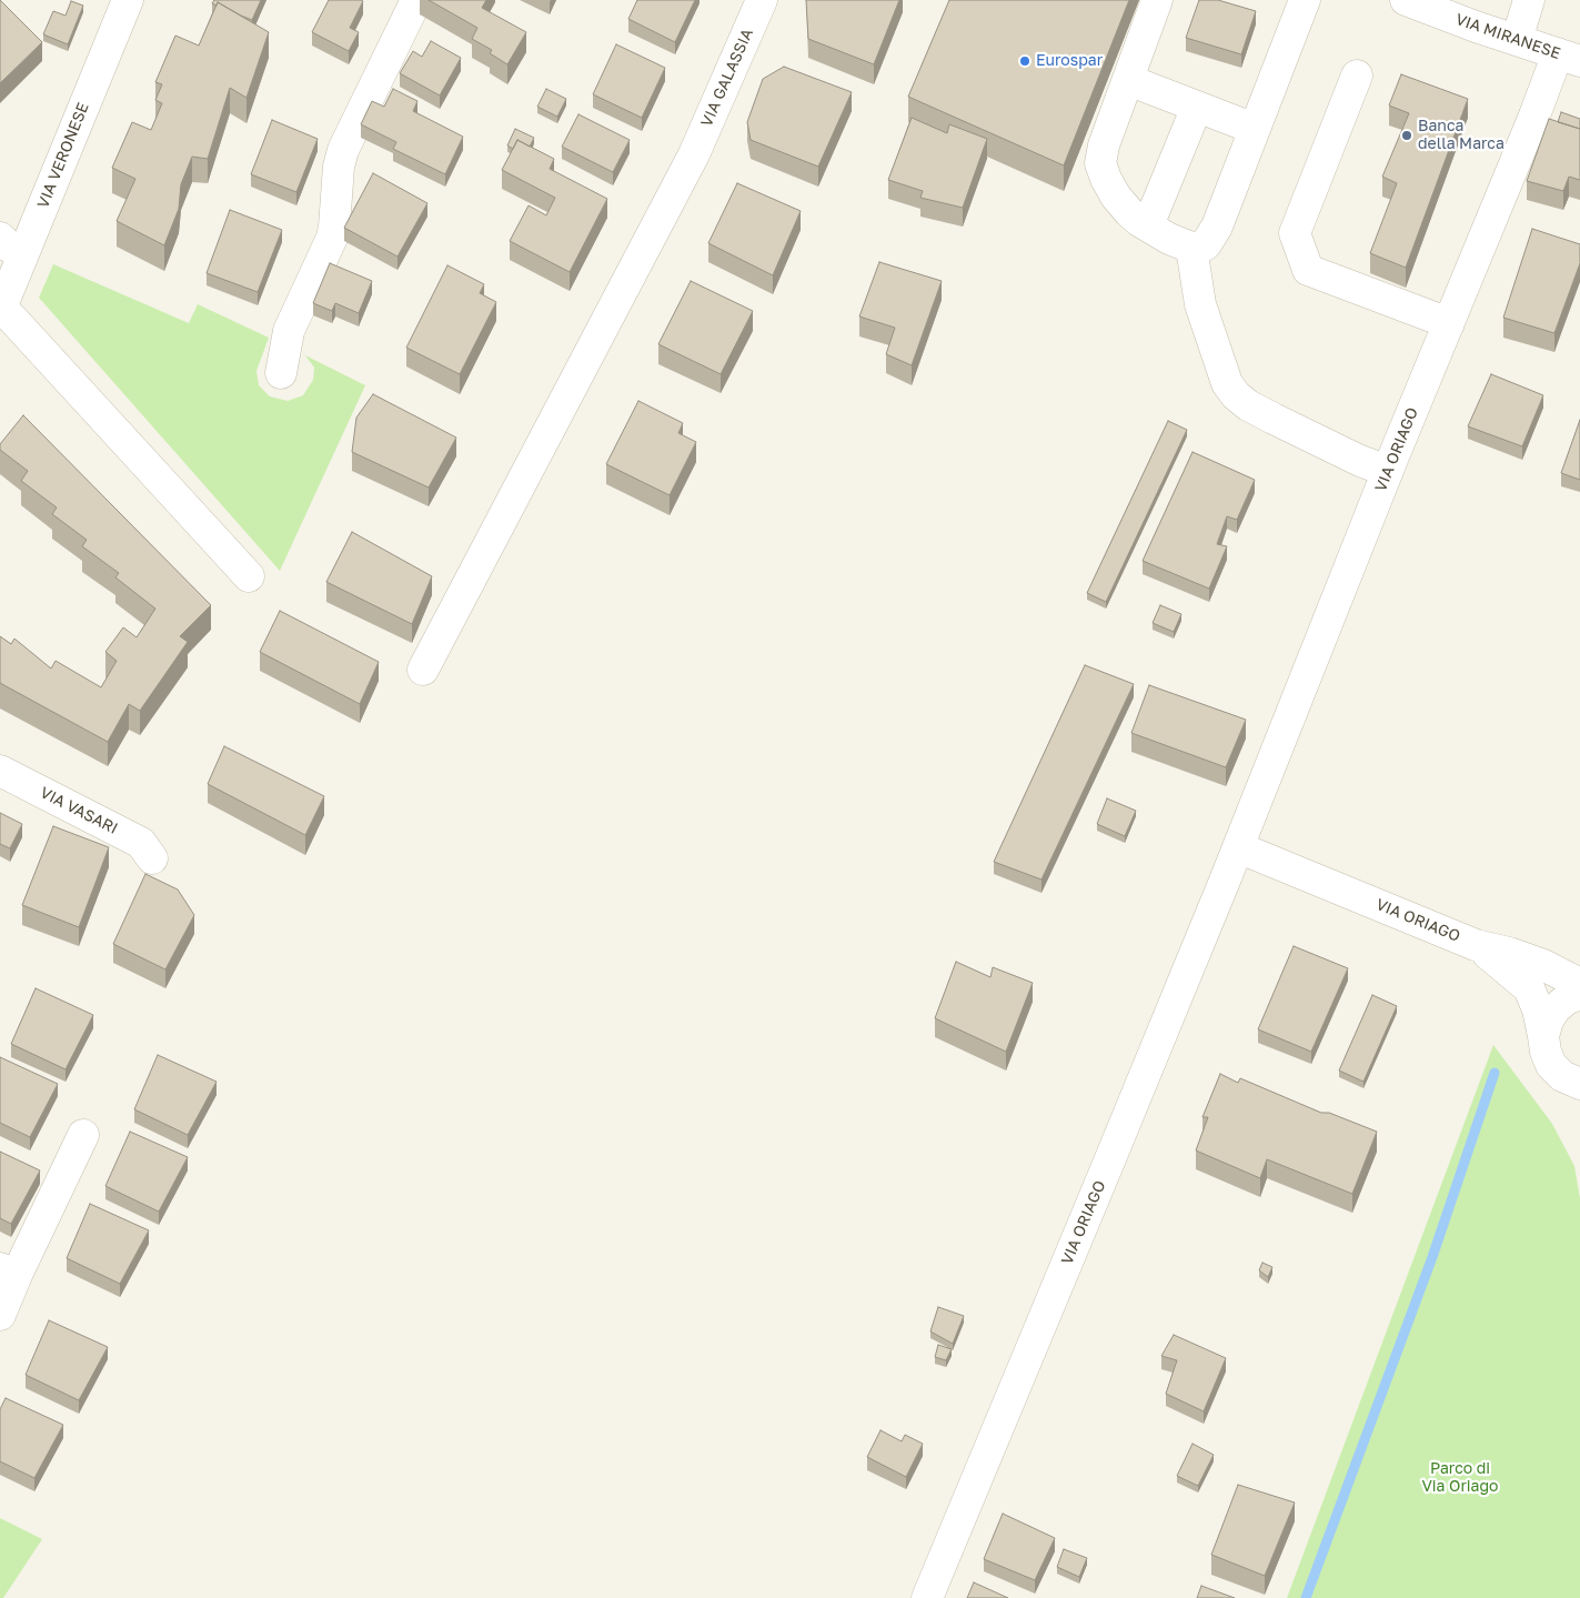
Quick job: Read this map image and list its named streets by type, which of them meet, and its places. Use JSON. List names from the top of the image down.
{
  "streets": {
    "street": [
      "VIA MIRANESE",
      "VIA GALASSIA",
      "VIA VERONESE",
      "VIA ORIAGO",
      "VIA VASARI"
    ]
  },
  "crossings": [
    ["VIA MIRANESE", "VIA ORIAGO"]
  ],
  "parks": ["Parco di Via Oriago"],
  "places": ["Eurospar", "Banca della Marca"]
}
